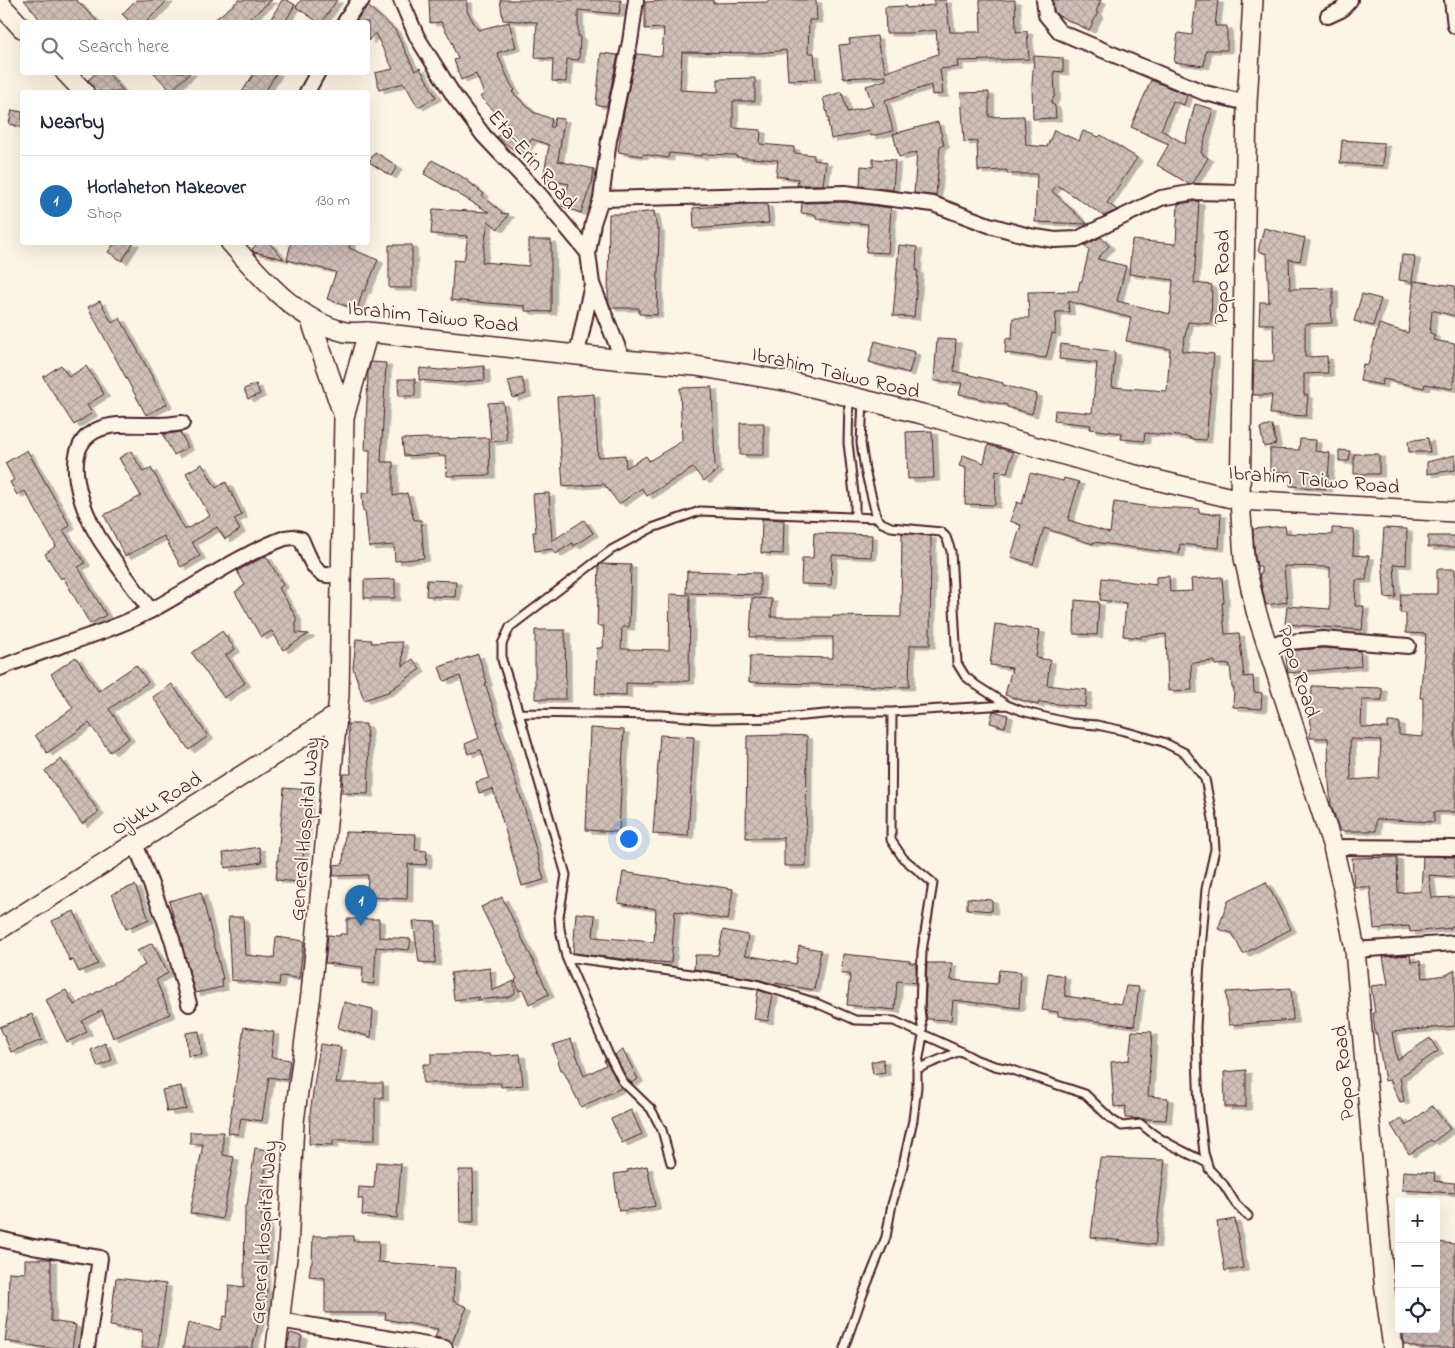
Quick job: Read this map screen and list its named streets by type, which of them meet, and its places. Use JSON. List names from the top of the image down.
{
  "streets": {
    "main road": [
      "Popo Road",
      "Ibrahim Taiwo Road",
      "Ojuku Road",
      "General Hospital Way"
    ],
    "street": ["Eta-Erin Road"]
  },
  "crossings": [
    ["Popo Road", "Ibrahim Taiwo Road"],
    ["Ibrahim Taiwo Road", "General Hospital Way"],
    ["Ojuku Road", "General Hospital Way"]
  ],
  "page": {
    "search": "Search here",
    "heading": "Nearby",
    "list": [
      {
        "mark": "1",
        "name": "Horlaheton Makeover",
        "note": "Shop",
        "value": "130 m"
      }
    ],
    "pins": "1",
    "map_buttons": ["+", "−"]
  }
}
